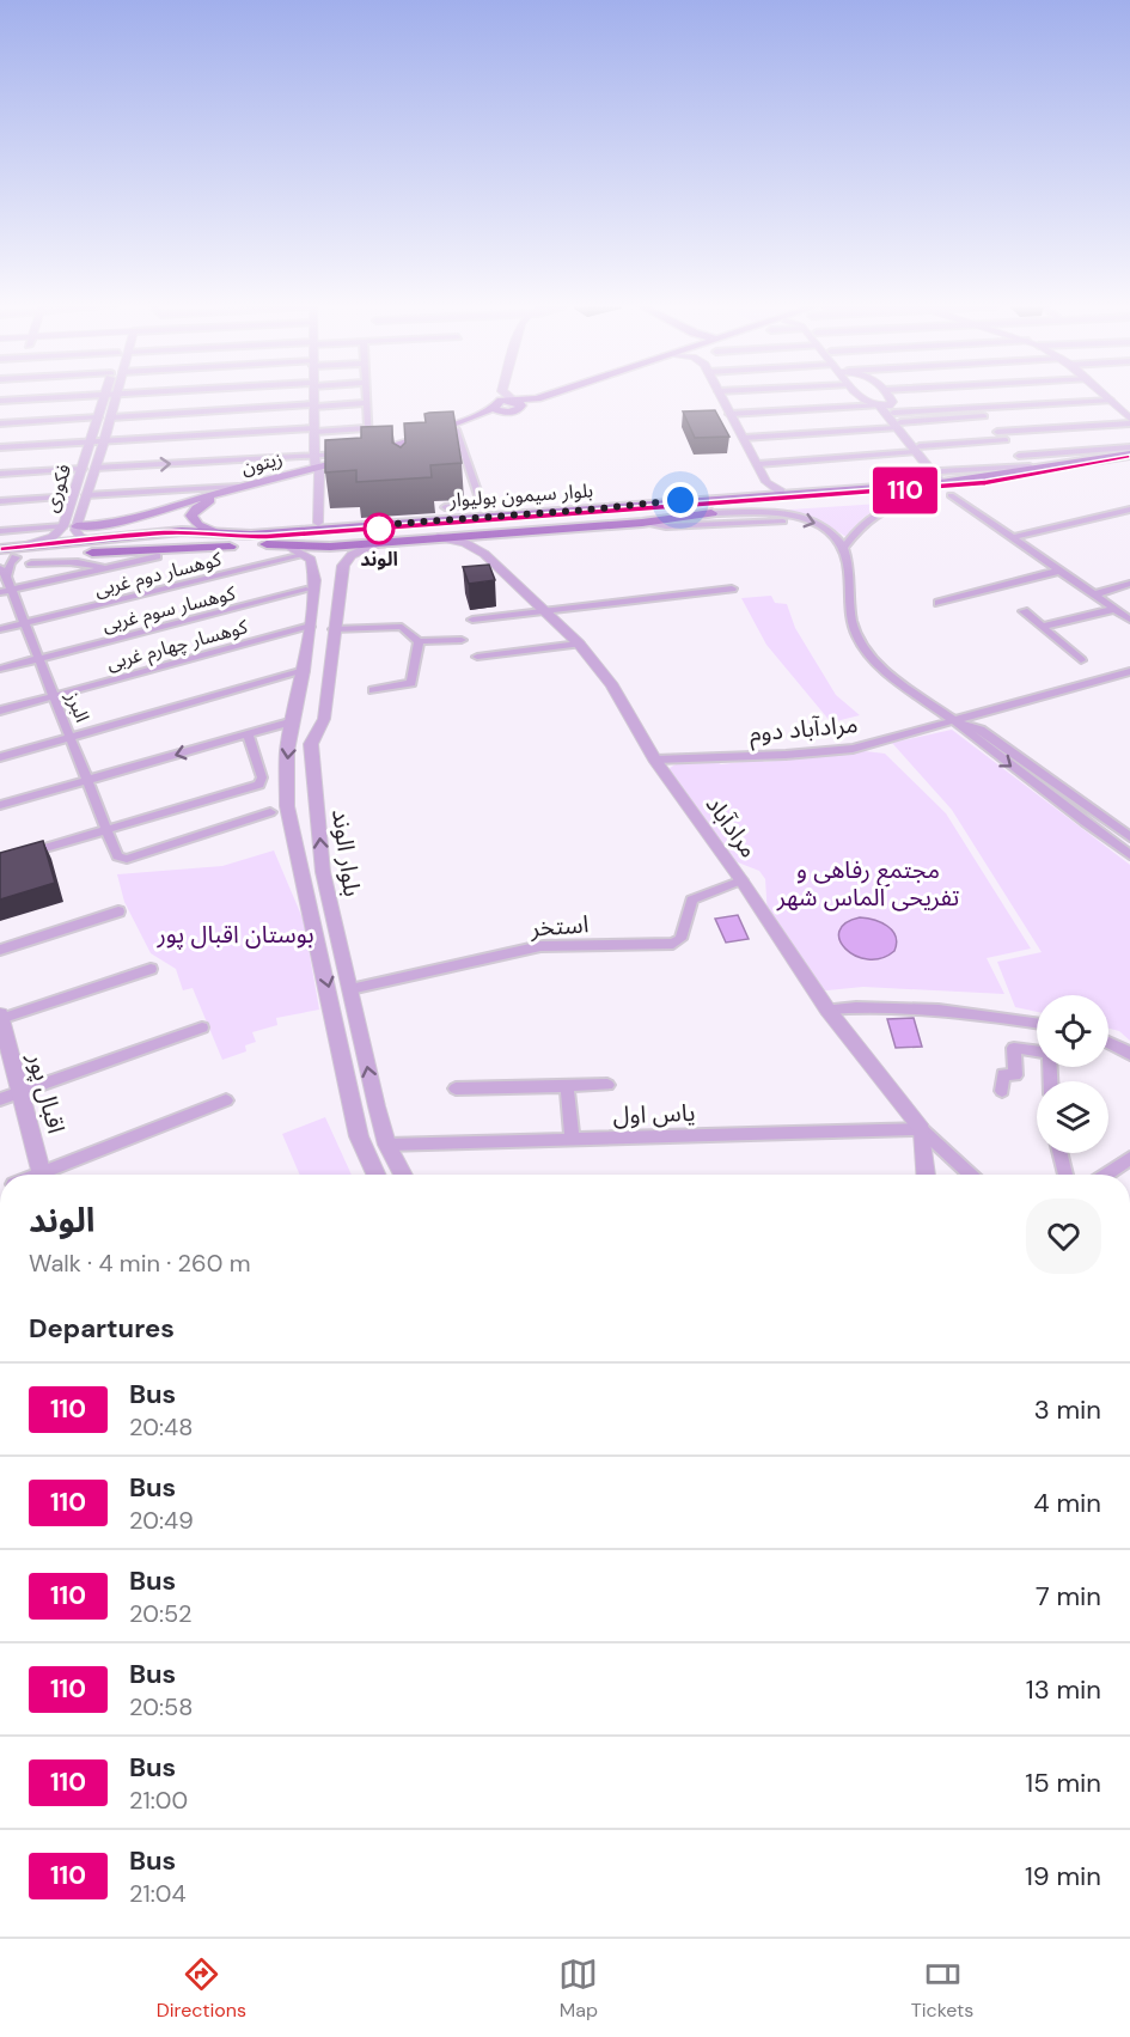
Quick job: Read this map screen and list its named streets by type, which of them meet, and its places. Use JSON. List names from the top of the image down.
{
  "streets": {
    "main road": ["زیتون", "بلوار سیمون بولیوار"],
    "street": [
      "فکوری",
      "کوهسار دوم غربی",
      "کوهسار سوم غربی",
      "کوهسار چهارم غربی",
      "البرز",
      "مرادآباد دوم",
      "مرادآباد",
      "بلوار الوند",
      "استخر",
      "اقبال پور",
      "یاس اول"
    ]
  },
  "crossings": [
    ["زیتون", "فکوری"],
    ["فکوری", "بلوار سیمون بولیوار"],
    ["کوهسار دوم غربی", "البرز"],
    ["کوهسار سوم غربی", "البرز"],
    ["کوهسار سوم غربی", "بلوار الوند"],
    ["کوهسار چهارم غربی", "البرز"],
    ["کوهسار چهارم غربی", "بلوار الوند"],
    ["مرادآباد دوم", "مرادآباد"],
    ["مرادآباد", "استخر"],
    ["مرادآباد", "یاس اول"],
    ["بلوار الوند", "استخر"],
    ["بلوار الوند", "یاس اول"]
  ],
  "parks": ["مجتمع رفاهی و تفریحی الماس شهر", "بوستان اقبال پور"],
  "places": ["الوند"],
  "lines": ["bus line 110"],
  "page": {
    "on_map": "110",
    "heading": [
      ["الوند", "Walk · 4 min · 260 m"],
      "Departures"
    ],
    "list": [
      {
        "mark": "110",
        "name": "Bus",
        "note": "20:48",
        "value": "3 min"
      },
      {
        "mark": "110",
        "name": "Bus",
        "note": "20:49",
        "value": "4 min"
      },
      {
        "mark": "110",
        "name": "Bus",
        "note": "20:52",
        "value": "7 min"
      },
      {
        "mark": "110",
        "name": "Bus",
        "note": "20:58",
        "value": "13 min"
      },
      {
        "mark": "110",
        "name": "Bus",
        "note": "21:00",
        "value": "15 min"
      },
      {
        "mark": "110",
        "name": "Bus",
        "note": "21:04",
        "value": "19 min"
      }
    ],
    "tabs": ["Directions", "Map", "Tickets"]
  }
}
